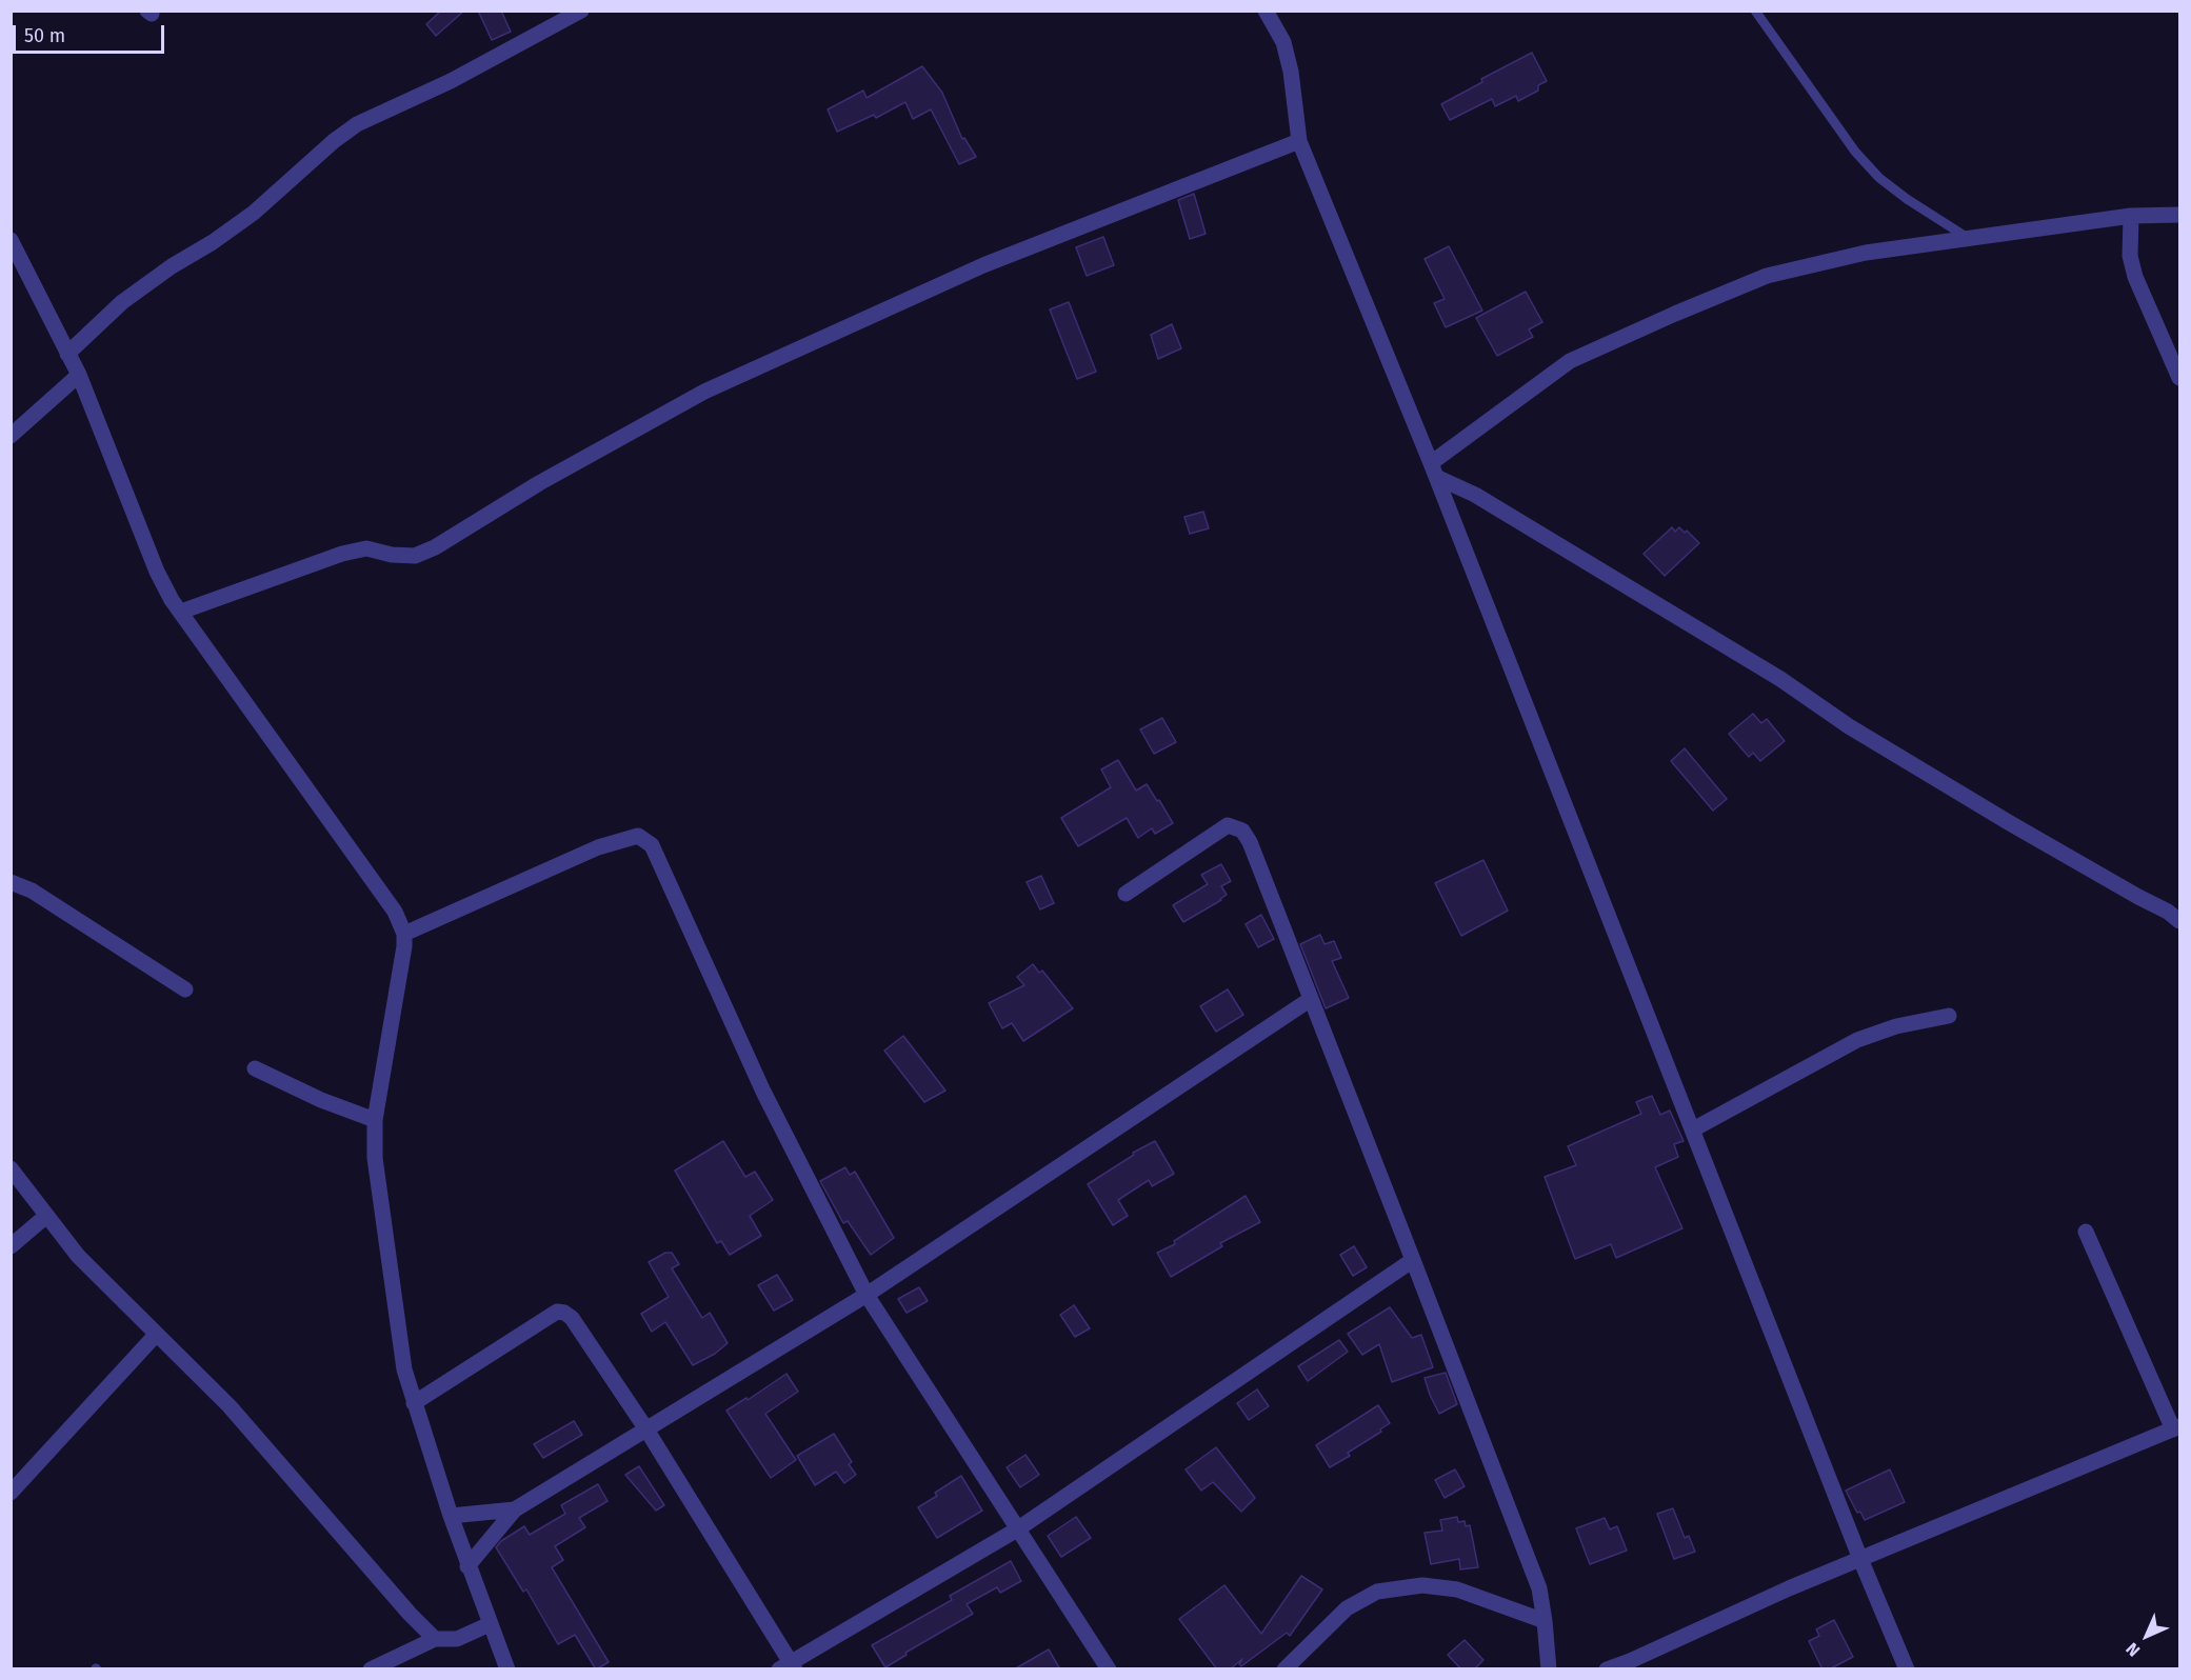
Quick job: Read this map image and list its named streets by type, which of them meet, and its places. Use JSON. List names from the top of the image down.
{
  "scale_bar": "50 m",
  "north": "bottom left"
}
